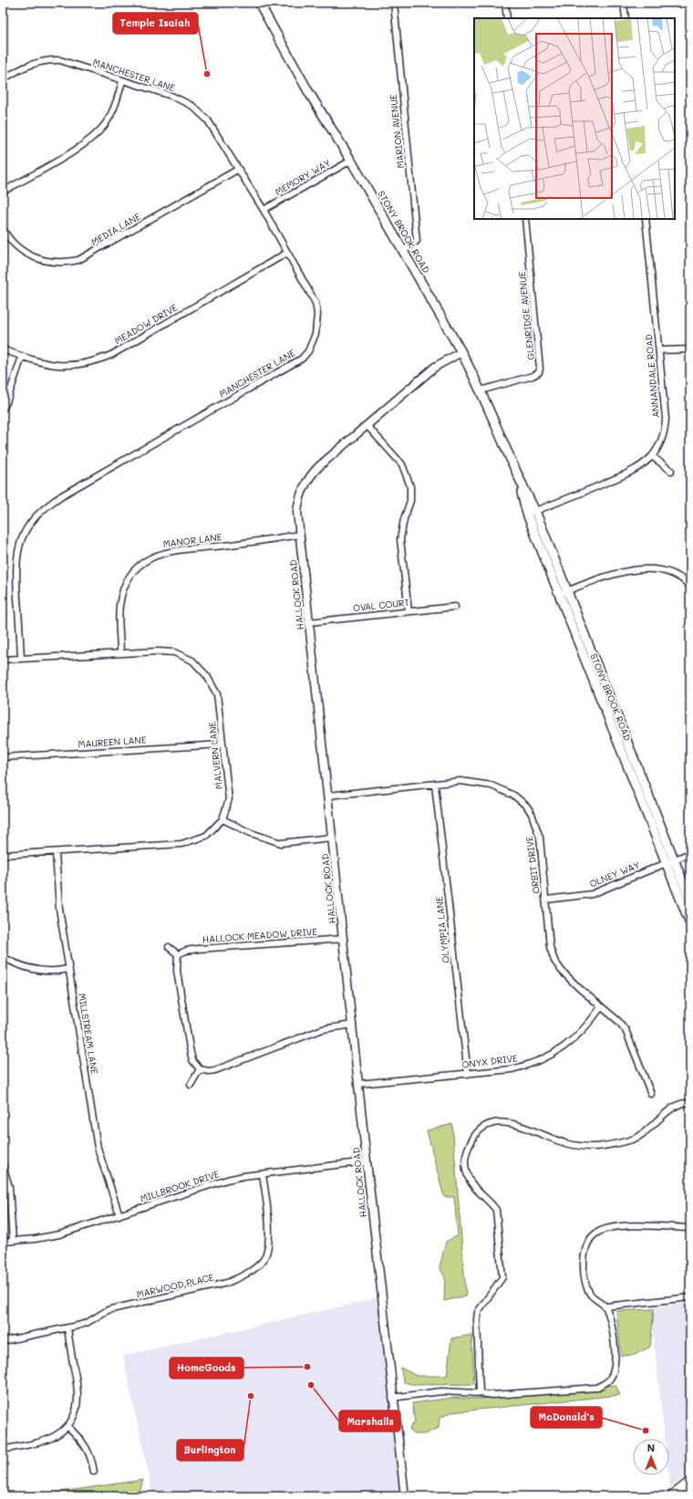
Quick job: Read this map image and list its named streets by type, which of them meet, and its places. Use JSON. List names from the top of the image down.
{
  "streets": {
    "main road": ["STONY BROOK ROAD"],
    "street": [
      "MANCHESTER LANE",
      "MARION AVENUE",
      "MEMORY WAY",
      "MEDIA LANE",
      "GLENRIDGE AVENUE",
      "MEADOW DRIVE",
      "ANNANDALE ROAD",
      "MANOR LANE",
      "HALLOCK ROAD",
      "OVAL COURT",
      "MAUREEN LANE",
      "MALVERN LANE",
      "ORBIT DRIVE",
      "OLNEY WAY",
      "OLYMPIA LANE",
      "HALLOCK MEADOW DRIVE",
      "MILLSTREAM LANE",
      "ONYX DRIVE",
      "MILLBROOK DRIVE",
      "MARWOOD PLACE"
    ]
  },
  "crossings": [
    ["MANCHESTER LANE", "MEMORY WAY"],
    ["MANCHESTER LANE", "MEDIA LANE"],
    ["MANCHESTER LANE", "MEADOW DRIVE"],
    ["MANCHESTER LANE", "MALVERN LANE"],
    ["MARION AVENUE", "STONY BROOK ROAD"],
    ["MEMORY WAY", "STONY BROOK ROAD"],
    ["STONY BROOK ROAD", "GLENRIDGE AVENUE"],
    ["STONY BROOK ROAD", "ANNANDALE ROAD"],
    ["STONY BROOK ROAD", "HALLOCK ROAD"],
    ["STONY BROOK ROAD", "OLNEY WAY"],
    ["MANOR LANE", "HALLOCK ROAD"],
    ["MANOR LANE", "MALVERN LANE"],
    ["HALLOCK ROAD", "OVAL COURT"],
    ["HALLOCK ROAD", "ORBIT DRIVE"],
    ["HALLOCK ROAD", "HALLOCK MEADOW DRIVE"],
    ["HALLOCK ROAD", "ONYX DRIVE"],
    ["HALLOCK ROAD", "MILLBROOK DRIVE"],
    ["MAUREEN LANE", "MALVERN LANE"],
    ["MALVERN LANE", "MILLSTREAM LANE"],
    ["ORBIT DRIVE", "OLNEY WAY"],
    ["ORBIT DRIVE", "OLYMPIA LANE"],
    ["ORBIT DRIVE", "ONYX DRIVE"],
    ["OLYMPIA LANE", "ONYX DRIVE"],
    ["MILLSTREAM LANE", "MILLBROOK DRIVE"],
    ["MILLBROOK DRIVE", "MARWOOD PLACE"]
  ],
  "places": [
    "Temple Isaiah",
    "HomeGoods",
    "Marshalls",
    "Burlington",
    "McDonald's"
  ],
  "north": "top"
}
